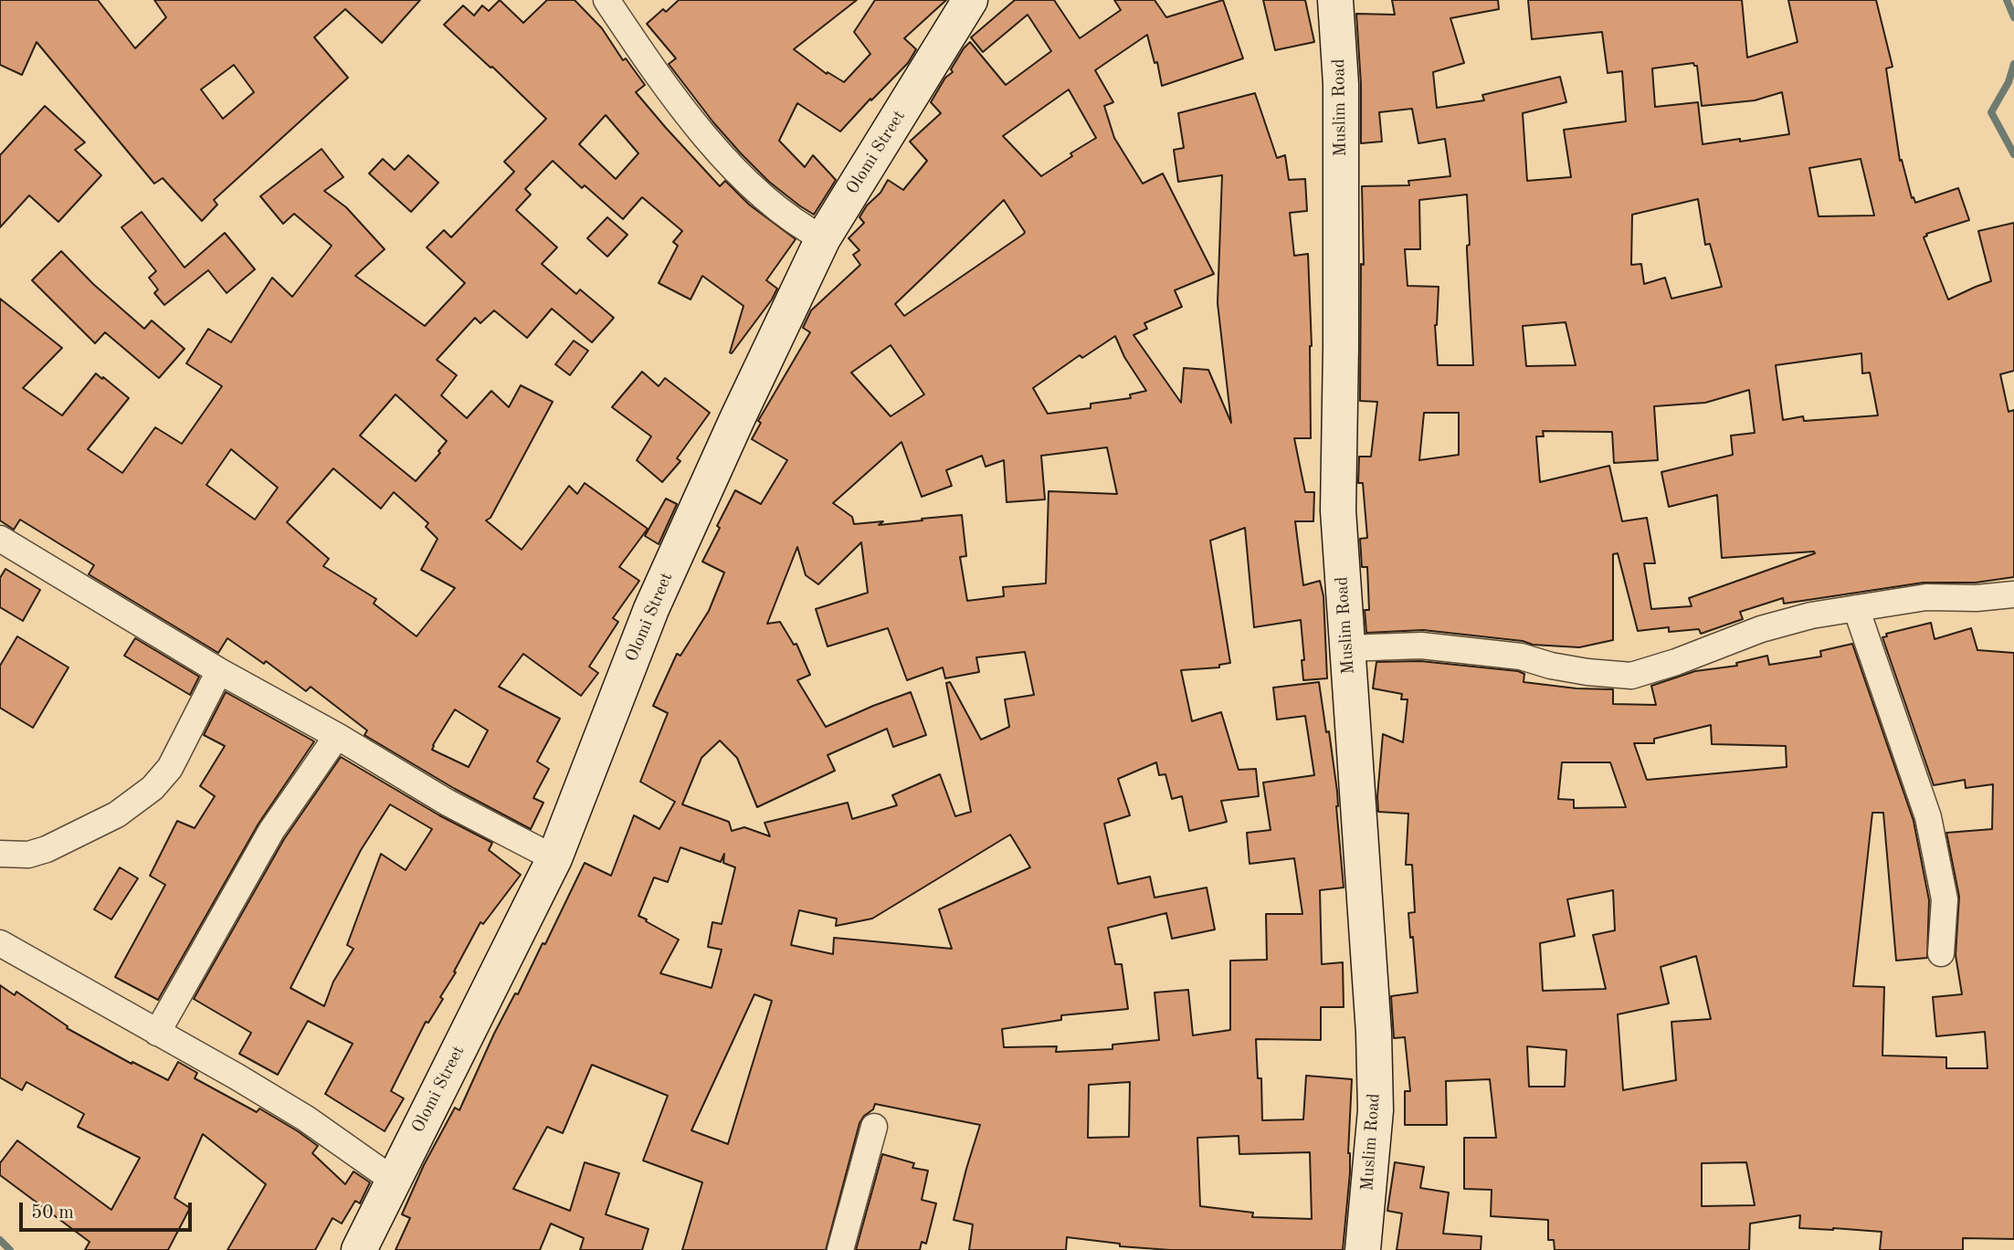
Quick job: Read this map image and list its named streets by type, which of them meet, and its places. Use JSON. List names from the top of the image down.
{
  "streets": {
    "main road": ["Muslim Road", "Olomi Street"]
  },
  "scale_bar": "50 m"
}
